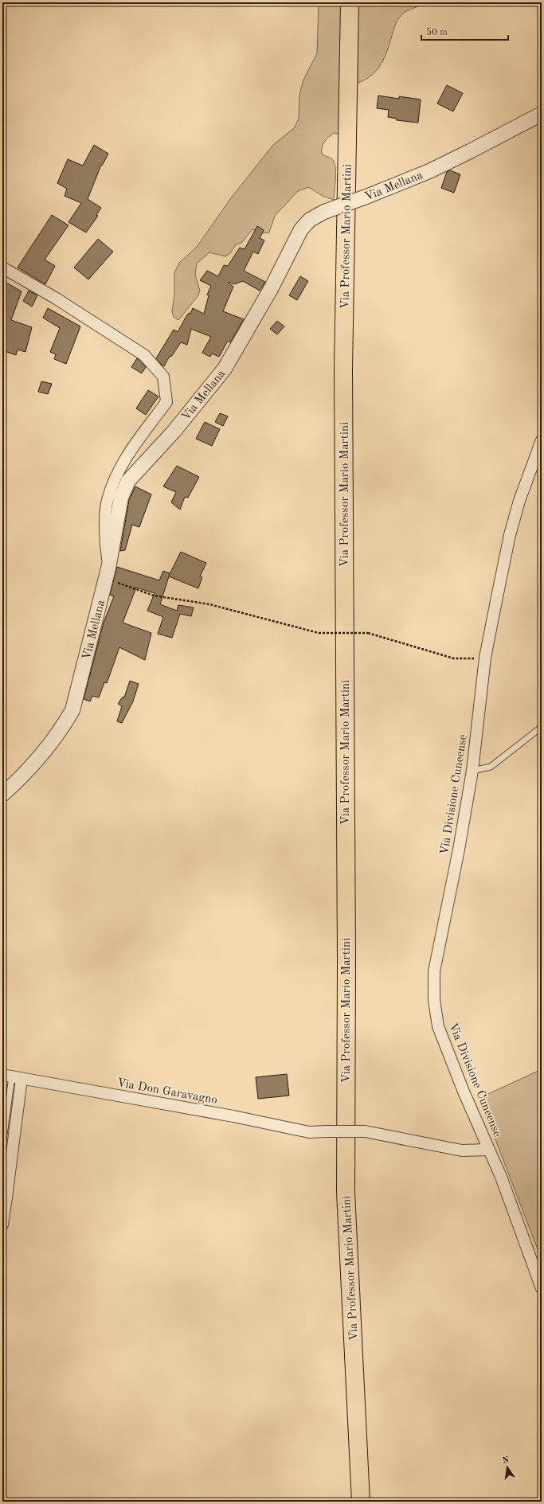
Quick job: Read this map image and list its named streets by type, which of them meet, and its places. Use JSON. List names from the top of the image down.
{
  "streets": {
    "main road": ["Via Professor Mario Martini"],
    "street": ["Via Mellana", "Via Divisione Cuneense", "Via Don Garavagno"]
  },
  "crossings": [
    ["Via Divisione Cuneense", "Via Don Garavagno"]
  ],
  "scale_bar": "50 m",
  "north": "top"
}
